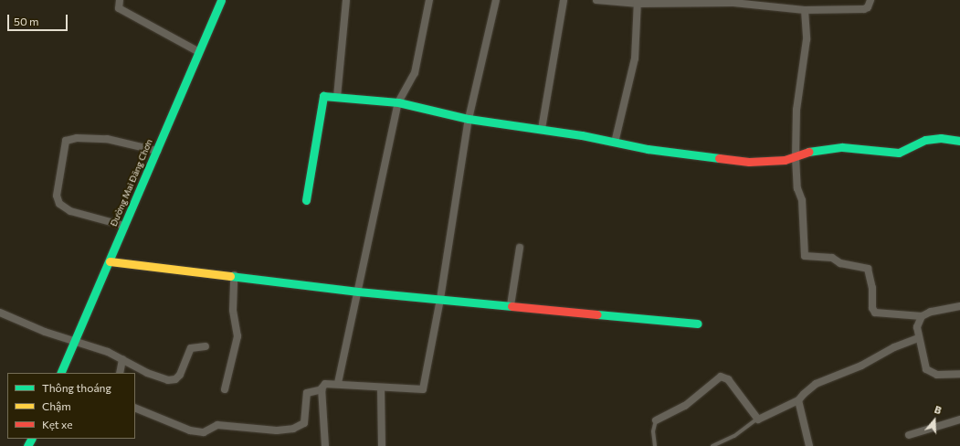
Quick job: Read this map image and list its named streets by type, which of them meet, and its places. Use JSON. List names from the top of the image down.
{
  "streets": {
    "street": ["Đường Mai Đăng Chơn"]
  },
  "legend": ["Thông thoáng", "Chậm", "Kẹt xe"],
  "scale_bar": "50 m",
  "north": "top"
}
